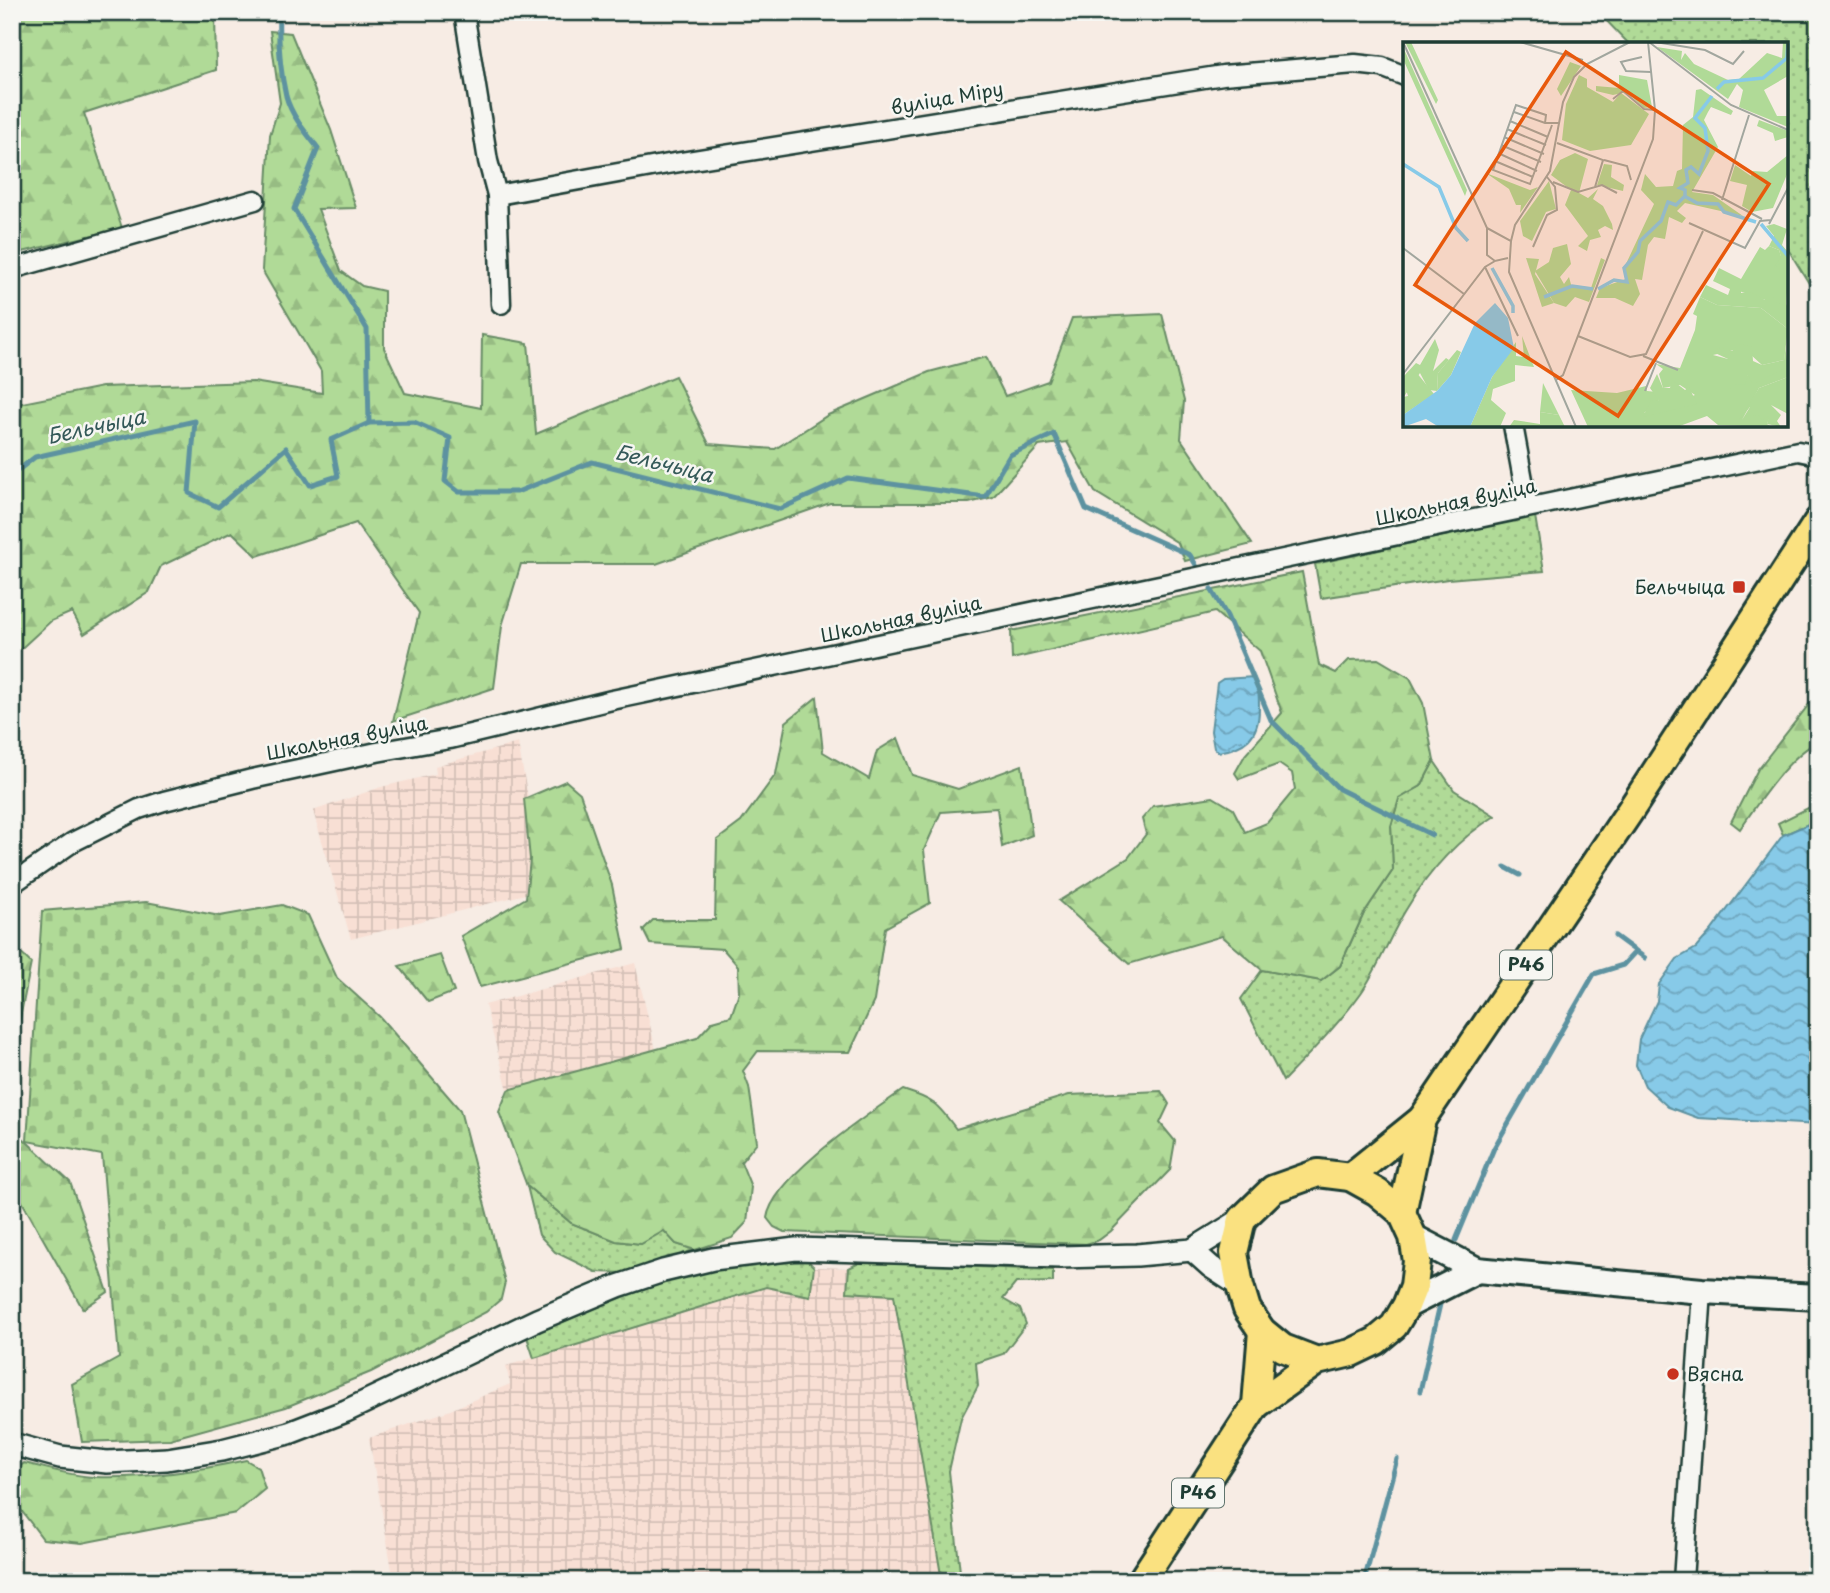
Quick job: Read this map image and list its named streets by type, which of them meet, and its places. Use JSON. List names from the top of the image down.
{
  "streets": {
    "main road": ["Р46"],
    "street": ["вуліца Міру", "Школьная вуліца"]
  },
  "water": ["Бельчыца"],
  "places": {
    "transit": ["Бельчыца"],
    "other": ["Вясна"]
  }
}
